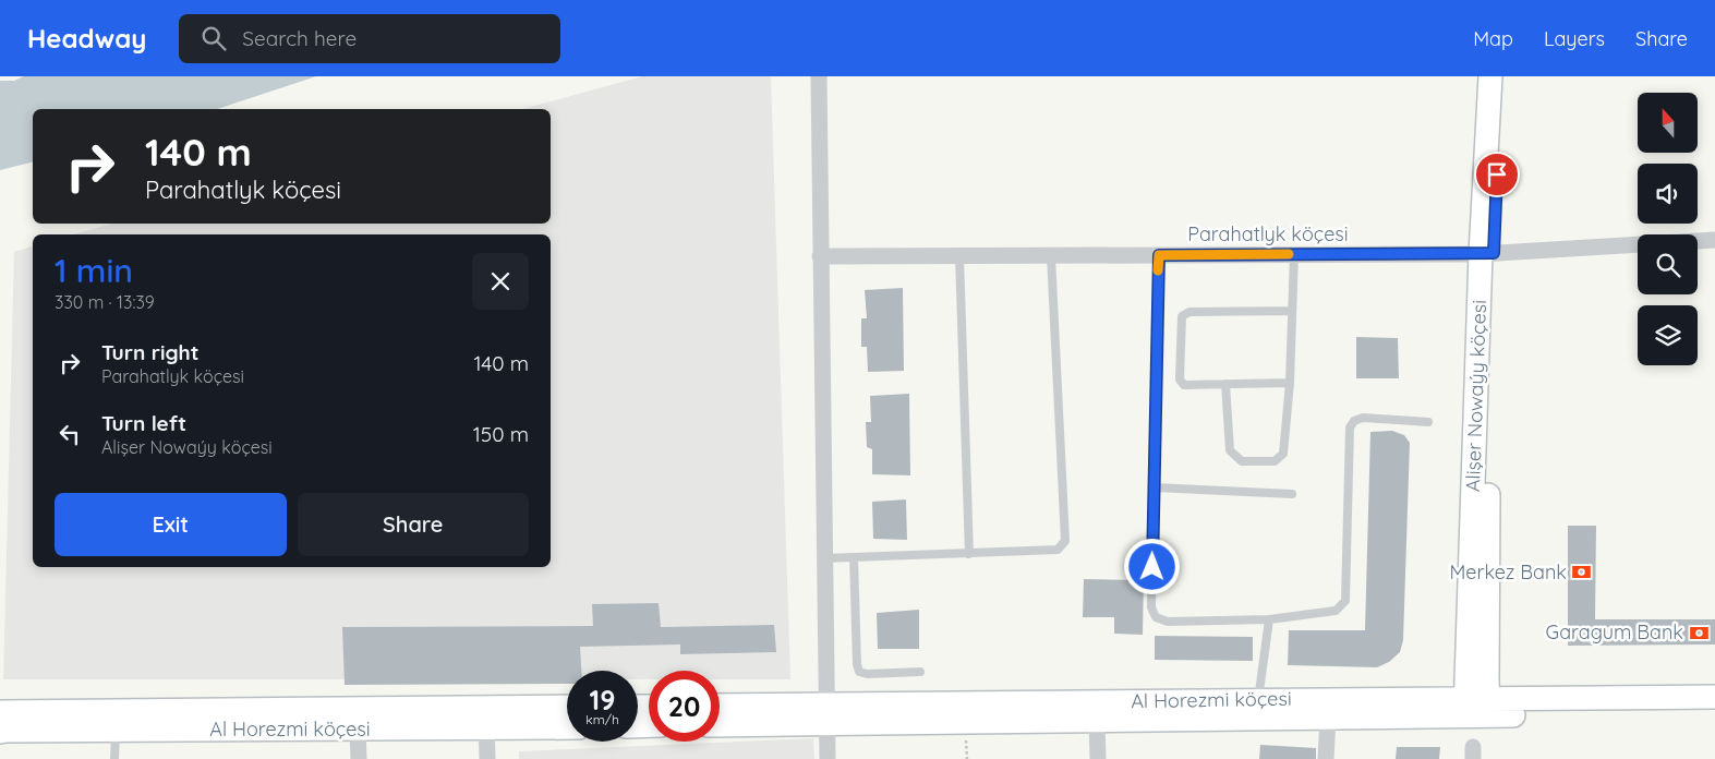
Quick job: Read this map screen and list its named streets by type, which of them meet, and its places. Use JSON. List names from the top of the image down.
{
  "streets": {
    "street": ["Parahatlyk köçesi", "Alişer Nowaýy köçesi", "Al Horezmi köçesi"]
  },
  "crossings": [
    ["Parahatlyk köçesi", "Alişer Nowaýy köçesi"],
    ["Alişer Nowaýy köçesi", "Al Horezmi köçesi"]
  ],
  "places": {
    "bank": ["Merkez Bank", "Garagum Bank"]
  },
  "north": "top",
  "page": {
    "header": "Headway",
    "search": "Search here",
    "nav": ["Map", "Layers", "Share"],
    "turn": ["140 m", "Parahatlyk köçesi"],
    "heading": ["1 min", "330 m · 13:39"],
    "list": [
      {
        "name": "Turn right",
        "note": "Parahatlyk köçesi",
        "value": "140 m"
      },
      {
        "name": "Turn left",
        "note": "Alişer Nowaýy köçesi",
        "value": "150 m"
      }
    ],
    "buttons": ["Exit", "Share"],
    "speed": "19 km/h",
    "limit": "20"
  }
}
